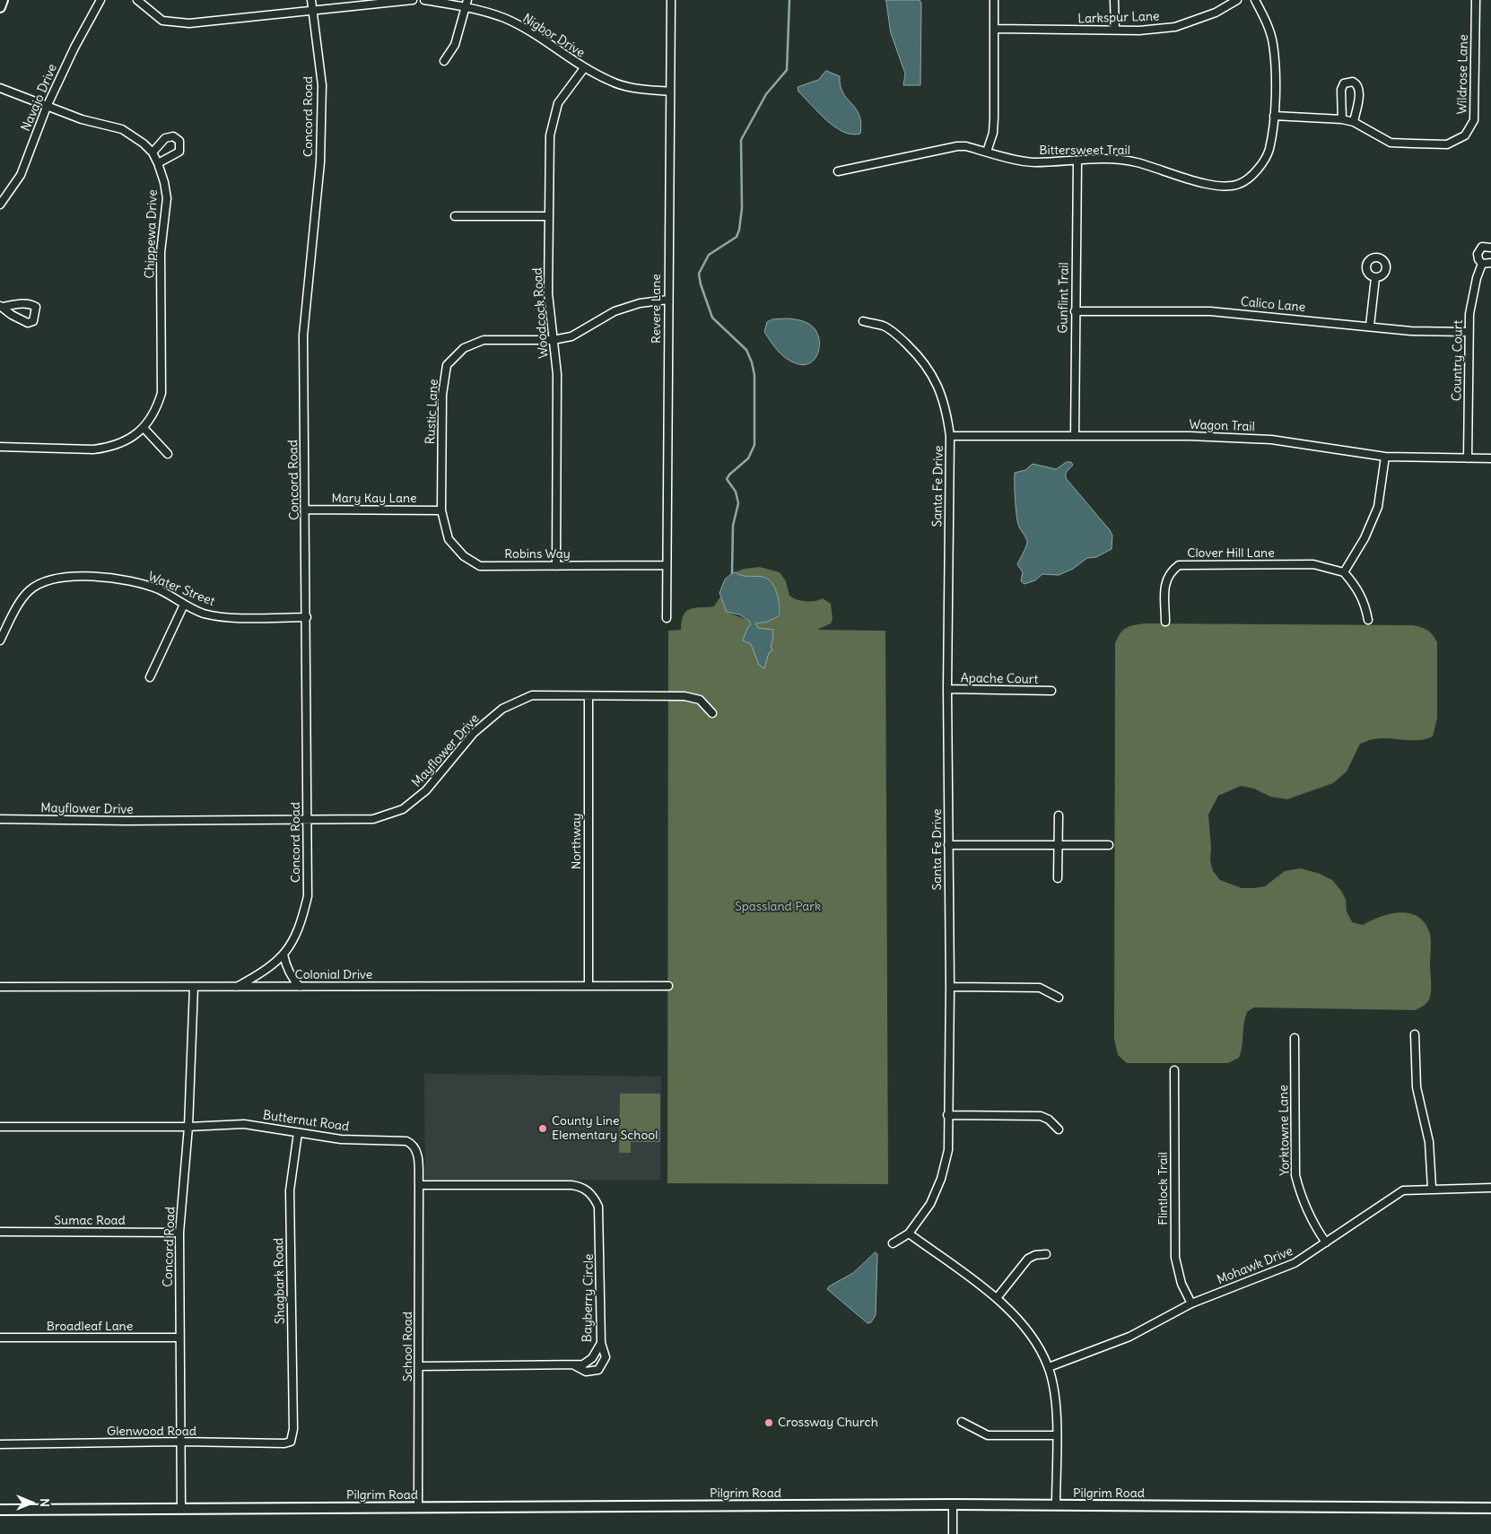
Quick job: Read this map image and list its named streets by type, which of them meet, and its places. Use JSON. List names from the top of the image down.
{
  "streets": {
    "street": [
      "Larkspur Lane",
      "Nigbor Drive",
      "Wildrose Lane",
      "Navajo Drive",
      "Concord Road",
      "Bittersweet Trail",
      "Chippewa Drive",
      "Gunflint Trail",
      "Calico Lane",
      "Revere Lane",
      "Woodcock Road",
      "Country Court",
      "Rustic Lane",
      "Wagon Trail",
      "Santa Fe Drive",
      "Mary Kay Lane",
      "Clover Hill Lane",
      "Robins Way",
      "Water Street",
      "Apache Court",
      "Mayflower Drive",
      "Northway",
      "Colonial Drive",
      "Butternut Road",
      "Yorktowne Lane",
      "Flintlock Trail",
      "Sumac Road",
      "Mohawk Drive",
      "Shagbark Road",
      "Bayberry Circle",
      "Broadleaf Lane",
      "School Road",
      "Glenwood Road",
      "Pilgrim Road"
    ]
  },
  "crossings": [
    ["Nigbor Drive", "Revere Lane"],
    ["Nigbor Drive", "Woodcock Road"],
    ["Wildrose Lane", "Bittersweet Trail"],
    ["Navajo Drive", "Chippewa Drive"],
    ["Concord Road", "Mary Kay Lane"],
    ["Concord Road", "Water Street"],
    ["Concord Road", "Mayflower Drive"],
    ["Concord Road", "Colonial Drive"],
    ["Concord Road", "Butternut Road"],
    ["Concord Road", "Sumac Road"],
    ["Concord Road", "Broadleaf Lane"],
    ["Concord Road", "Glenwood Road"],
    ["Concord Road", "Pilgrim Road"],
    ["Bittersweet Trail", "Gunflint Trail"],
    ["Gunflint Trail", "Calico Lane"],
    ["Gunflint Trail", "Wagon Trail"],
    ["Calico Lane", "Country Court"],
    ["Revere Lane", "Rustic Lane"],
    ["Revere Lane", "Robins Way"],
    ["Woodcock Road", "Rustic Lane"],
    ["Woodcock Road", "Robins Way"],
    ["Country Court", "Wagon Trail"],
    ["Rustic Lane", "Mary Kay Lane"],
    ["Rustic Lane", "Robins Way"],
    ["Wagon Trail", "Santa Fe Drive"],
    ["Santa Fe Drive", "Apache Court"],
    ["Mary Kay Lane", "Robins Way"],
    ["Mayflower Drive", "Northway"],
    ["Northway", "Colonial Drive"],
    ["Butternut Road", "Shagbark Road"],
    ["Butternut Road", "Bayberry Circle"],
    ["Butternut Road", "School Road"],
    ["Yorktowne Lane", "Mohawk Drive"],
    ["Flintlock Trail", "Mohawk Drive"],
    ["Shagbark Road", "Glenwood Road"],
    ["Bayberry Circle", "School Road"],
    ["School Road", "Pilgrim Road"]
  ],
  "parks": ["Spassland Park"],
  "places": ["County Line Elementary School", "Crossway Church"],
  "north": "right"
}
